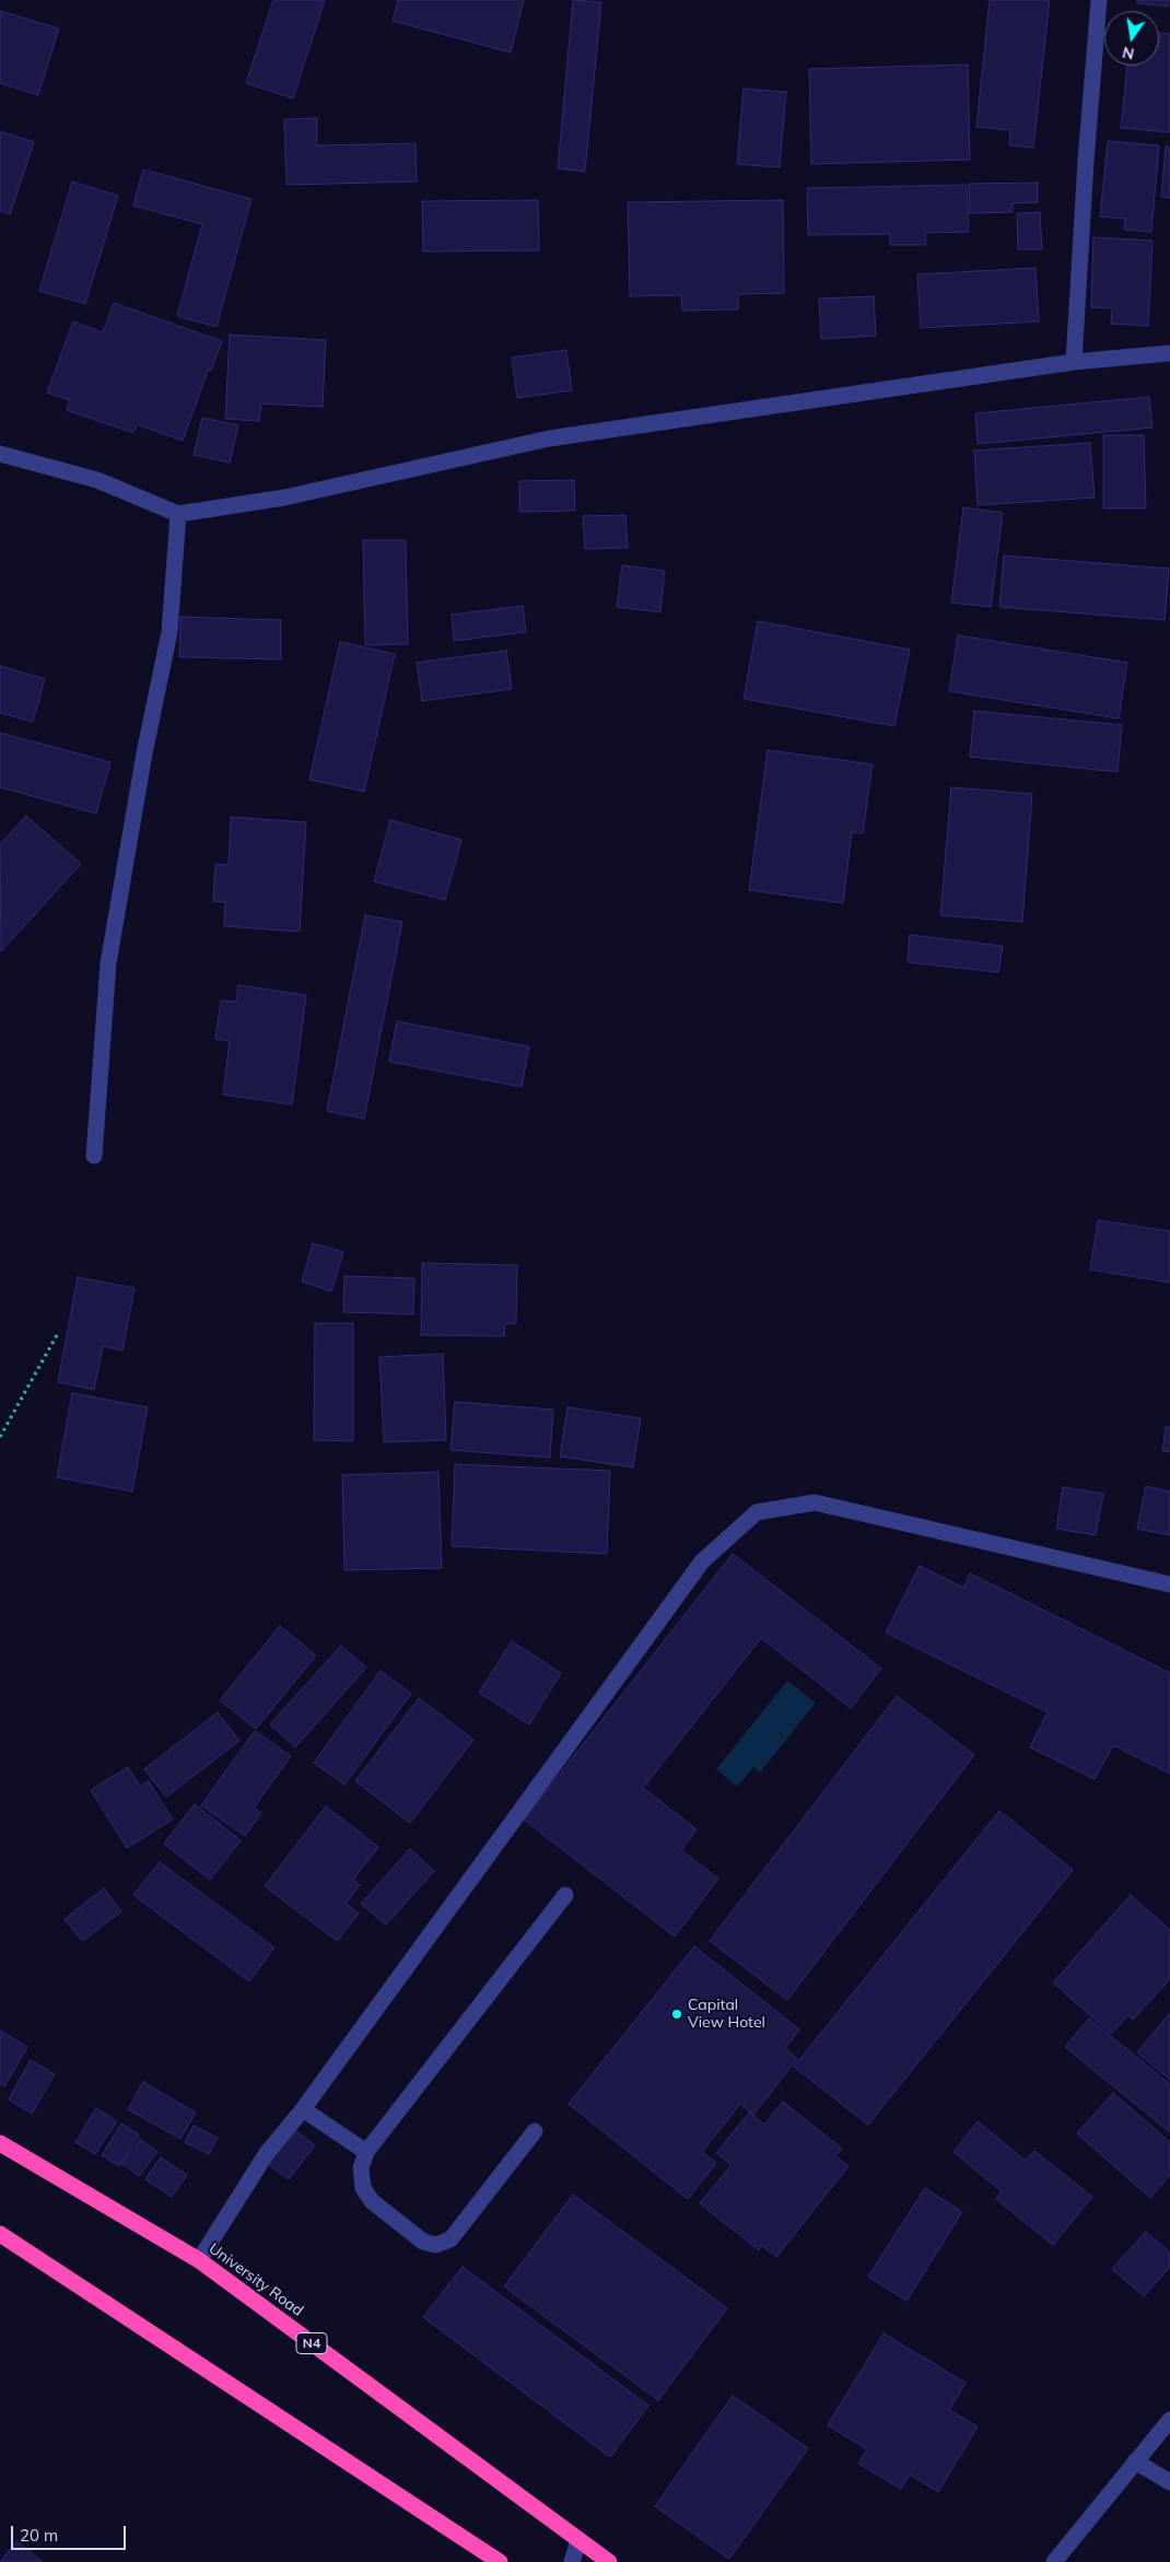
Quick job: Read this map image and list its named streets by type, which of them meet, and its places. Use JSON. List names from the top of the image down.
{
  "streets": {
    "highway": ["University Road", "N4"]
  },
  "places": ["Capital View Hotel"],
  "scale_bar": "20 m",
  "north": "bottom"
}
